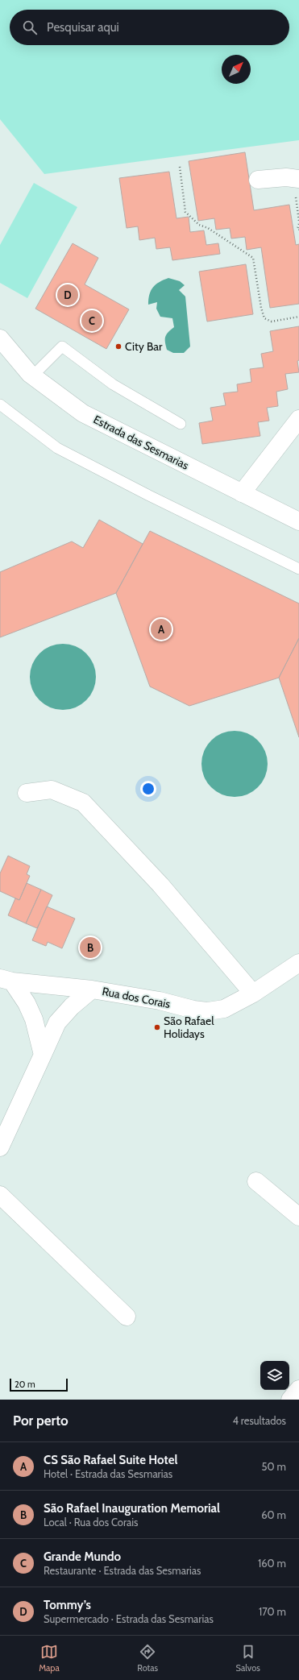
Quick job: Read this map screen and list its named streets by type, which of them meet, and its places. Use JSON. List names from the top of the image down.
{
  "streets": {
    "street": ["Estrada das Sesmarias", "Rua dos Corais"]
  },
  "places": ["City Bar", "São Rafael Holidays"],
  "scale_bar": "20 m",
  "north": "top right",
  "page": {
    "search": "Pesquisar aqui",
    "pins": [
      "D",
      "C",
      "A",
      "B"
    ],
    "scale": "20 m",
    "heading": ["Por perto", "4 resultados"],
    "list": [
      {
        "mark": "A",
        "name": "CS São Rafael Suite Hotel",
        "note": "Hotel · Estrada das Sesmarias",
        "value": "50 m"
      },
      {
        "mark": "B",
        "name": "São Rafael Inauguration Memorial",
        "note": "Local · Rua dos Corais",
        "value": "60 m"
      },
      {
        "mark": "C",
        "name": "Grande Mundo",
        "note": "Restaurante · Estrada das Sesmarias",
        "value": "160 m"
      },
      {
        "mark": "D",
        "name": "Tommy’s",
        "note": "Supermercado · Estrada das Sesmarias",
        "value": "170 m"
      }
    ],
    "nav": ["Mapa", "Rotas", "Salvos"]
  }
}
